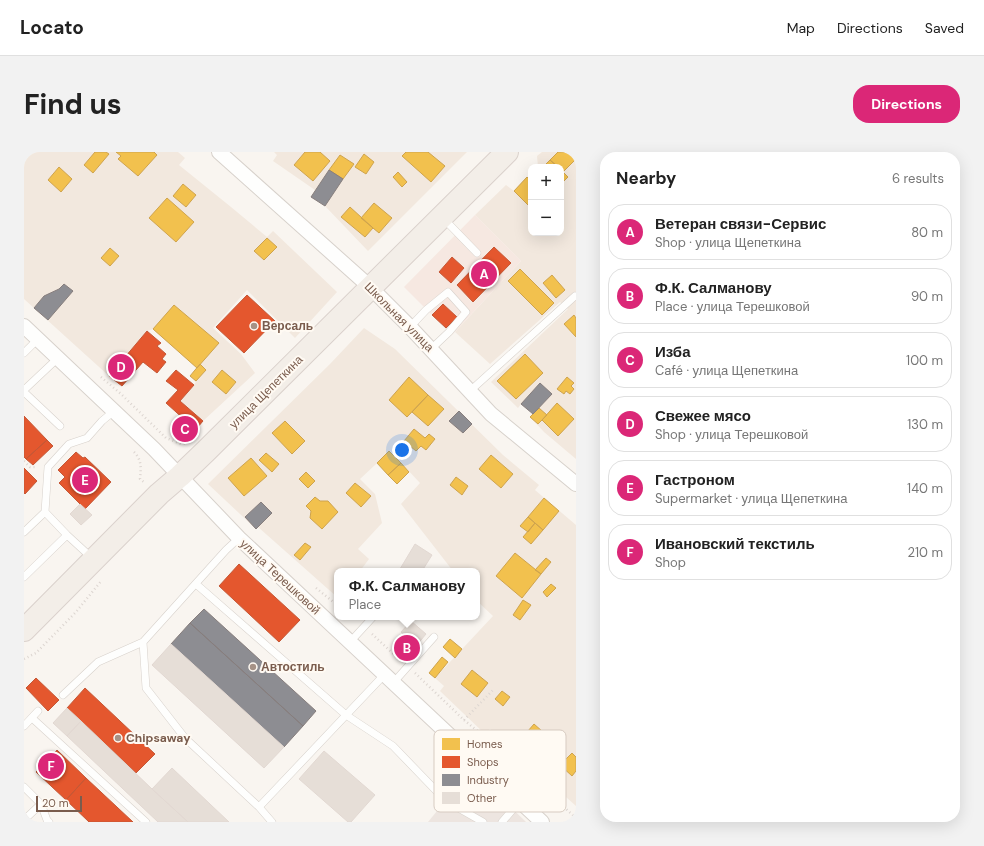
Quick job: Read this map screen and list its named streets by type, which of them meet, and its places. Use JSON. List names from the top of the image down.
{
  "streets": {
    "main road": ["улица Щепеткина"],
    "street": ["Школьная улица", "улица Терешковой"]
  },
  "crossings": [
    ["Школьная улица", "улица Щепеткина"],
    ["улица Щепеткина", "улица Терешковой"]
  ],
  "places": ["Версаль", "Автостиль", "Chipsaway"],
  "legend": [
    "Homes",
    "Shops",
    "Industry",
    "Other"
  ],
  "scale_bar": "20 m",
  "page": {
    "header": "Locato",
    "nav": ["Map", "Directions", "Saved"],
    "buttons": "Directions",
    "title": "Find us",
    "heading": ["Nearby", "6 results"],
    "map_buttons": ["+", "−"],
    "list": [
      {
        "mark": "A",
        "name": "Ветеран связи-Сервис",
        "note": "Shop · улица Щепеткина",
        "value": "80 m"
      },
      {
        "mark": "B",
        "name": "Ф.К. Салманову",
        "note": "Place · улица Терешковой",
        "value": "90 m"
      },
      {
        "mark": "C",
        "name": "Изба",
        "note": "Café · улица Щепеткина",
        "value": "100 m"
      },
      {
        "mark": "D",
        "name": "Свежее мясо",
        "note": "Shop · улица Терешковой",
        "value": "130 m"
      },
      {
        "mark": "E",
        "name": "Гастроном",
        "note": "Supermarket · улица Щепеткина",
        "value": "140 m"
      },
      {
        "mark": "F",
        "name": "Ивановский текстиль",
        "note": "Shop",
        "value": "210 m"
      }
    ],
    "pins": [
      "A",
      "D",
      "C",
      "E",
      "B",
      "F"
    ],
    "popup": ["Ф.К. Салманову", "Place"],
    "scale": "20 m"
  }
}
